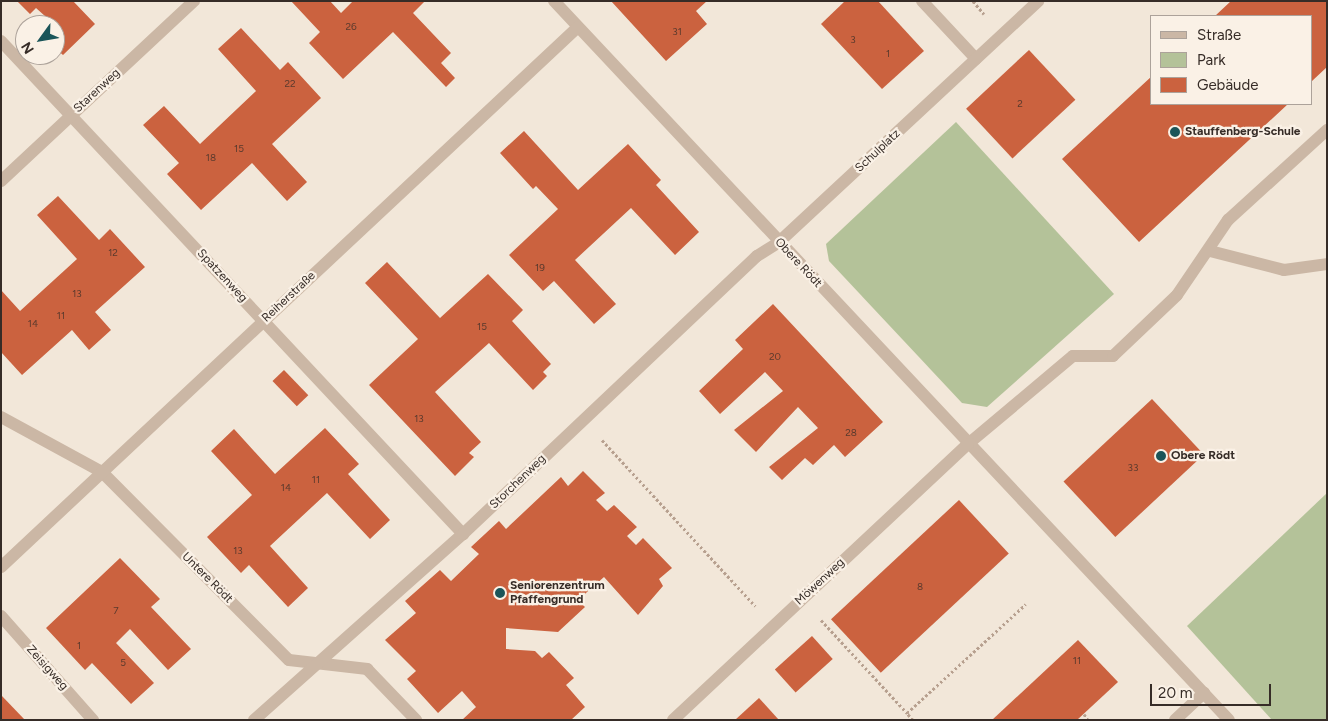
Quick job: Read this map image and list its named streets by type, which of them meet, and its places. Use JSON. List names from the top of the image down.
{
  "streets": {
    "street": [
      "Starenweg",
      "Schulplatz",
      "Obere Rödt",
      "Spatzenweg",
      "Reiherstraße",
      "Storchenweg",
      "Untere Rödt",
      "Möwenweg",
      "Zeisigweg"
    ]
  },
  "crossings": [
    ["Starenweg", "Spatzenweg"],
    ["Schulplatz", "Obere Rödt"],
    ["Schulplatz", "Storchenweg"],
    ["Obere Rödt", "Reiherstraße"],
    ["Obere Rödt", "Storchenweg"],
    ["Obere Rödt", "Möwenweg"],
    ["Spatzenweg", "Reiherstraße"],
    ["Spatzenweg", "Storchenweg"],
    ["Reiherstraße", "Untere Rödt"],
    ["Storchenweg", "Untere Rödt"]
  ],
  "places": ["Stauffenberg-Schule", "Obere Rödt", "Seniorenzentrum Pfaffengrund"],
  "house_numbers": [
    "26",
    "31",
    "3",
    "1",
    "22",
    "2",
    "15",
    "18",
    "12",
    "19",
    "13",
    "11",
    "14",
    "15",
    "20",
    "13",
    "28",
    "33",
    "11",
    "14",
    "13",
    "8",
    "7",
    "1",
    "11",
    "5"
  ],
  "legend": ["Straße", "Park", "Gebäude"],
  "scale_bar": "20 m",
  "north": "bottom left"
}
